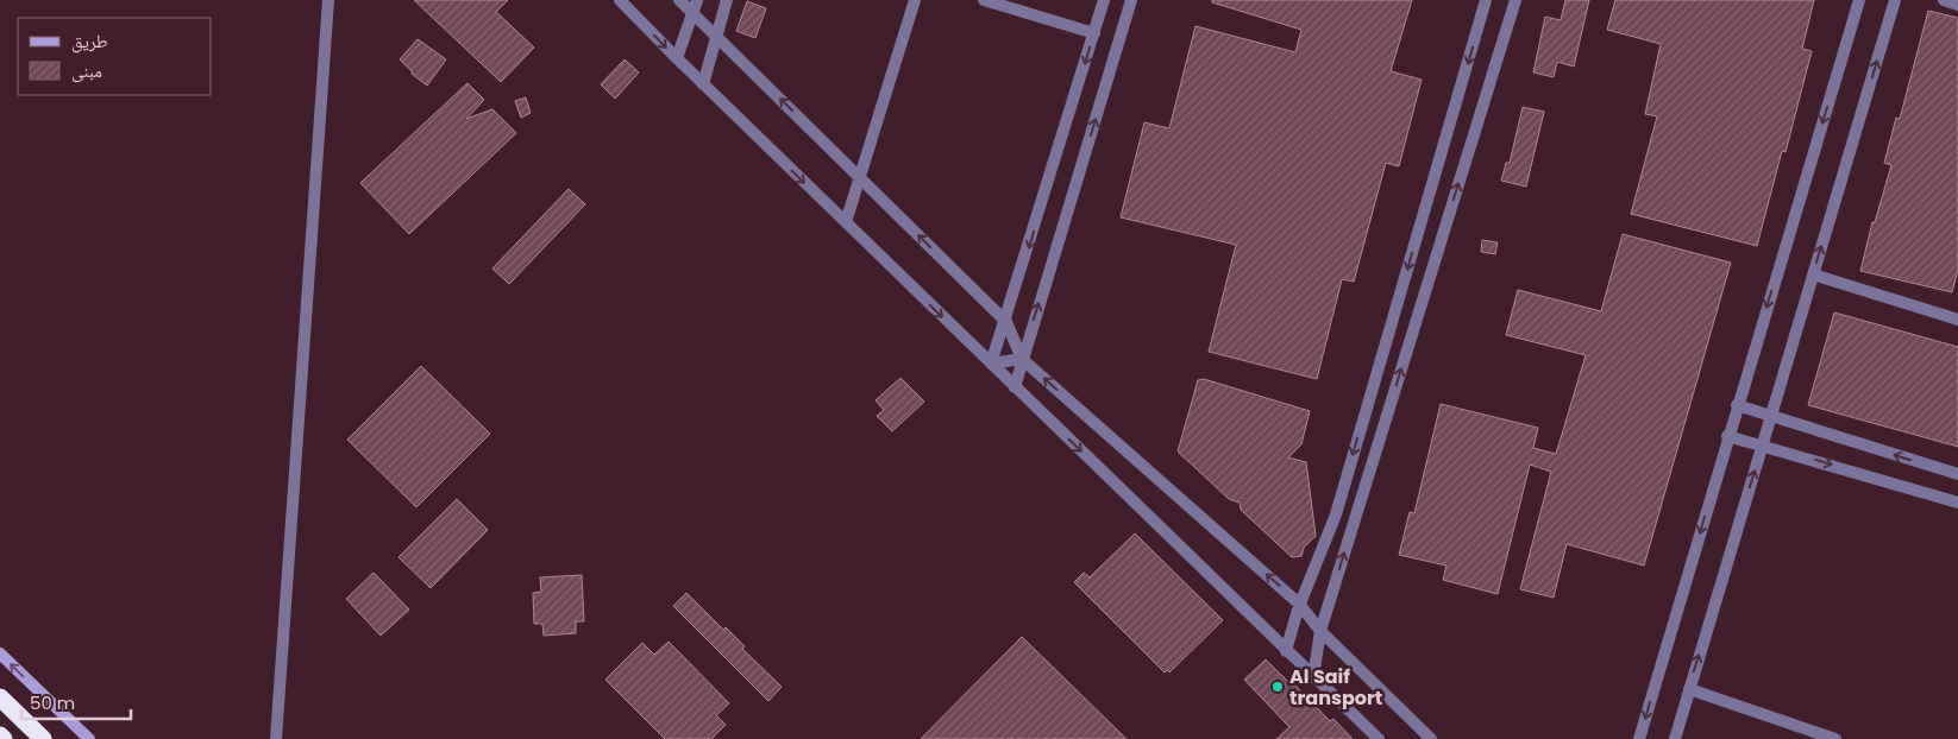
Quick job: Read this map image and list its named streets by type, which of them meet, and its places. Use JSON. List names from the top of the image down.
{
  "places": ["Al Saif transport"],
  "legend": ["طريق", "مبنى"],
  "scale_bar": "50 m"
}
